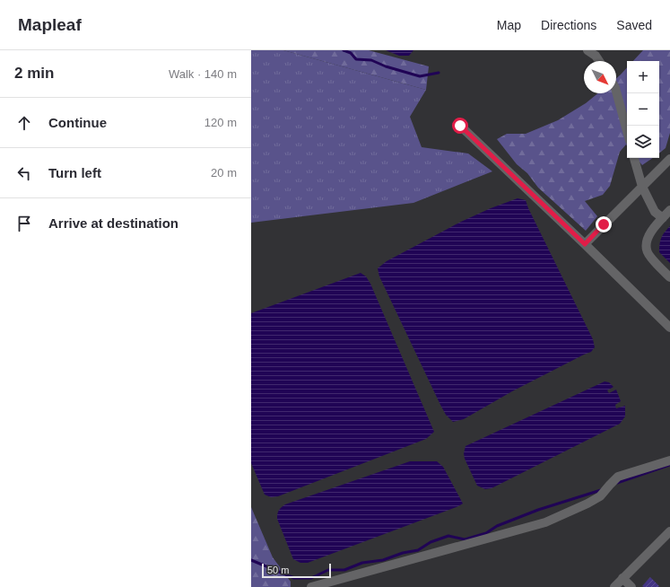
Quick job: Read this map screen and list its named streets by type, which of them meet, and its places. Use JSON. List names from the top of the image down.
{
  "scale_bar": "50 m",
  "north": "bottom right",
  "page": {
    "header": "Mapleaf",
    "nav": ["Map", "Directions", "Saved"],
    "heading": ["2 min", "Walk · 140 m"],
    "map_buttons": ["+", "−"],
    "list": [
      ["Continue", "120 m"],
      ["Turn left", "20 m"],
      "Arrive at destination"
    ],
    "scale": "50 m"
  }
}
